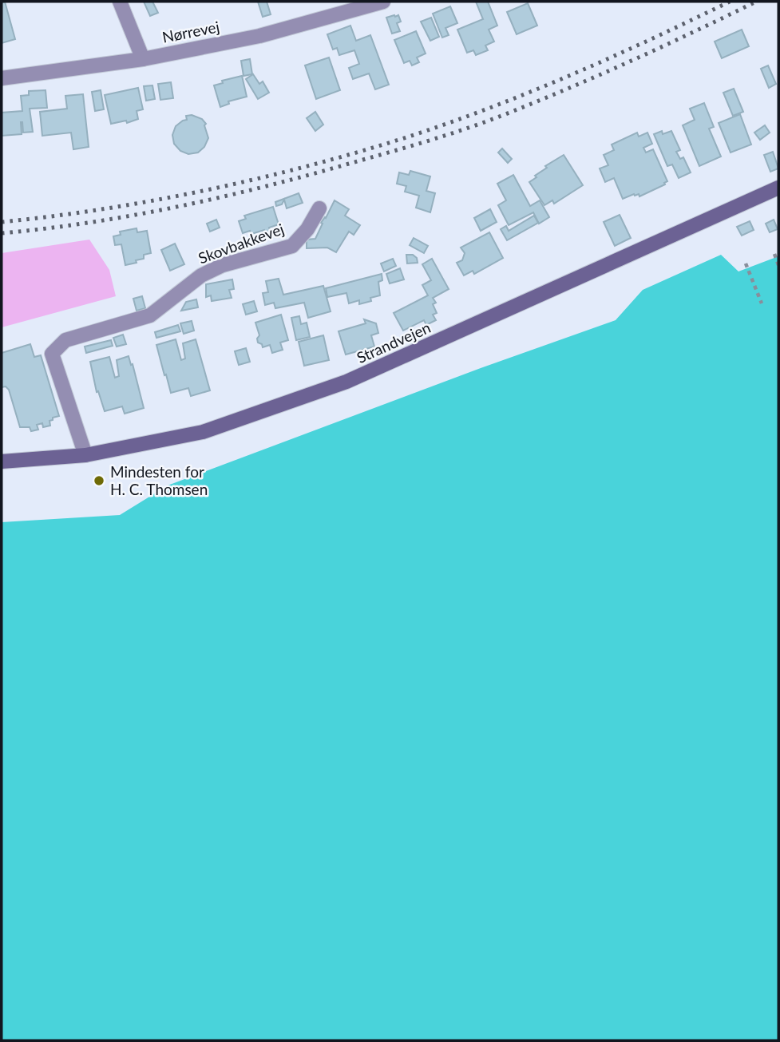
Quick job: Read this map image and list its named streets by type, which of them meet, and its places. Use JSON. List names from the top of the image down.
{
  "streets": {
    "main road": ["Strandvejen"],
    "street": ["Nørrevej", "Skovbakkevej"]
  },
  "crossings": [
    ["Skovbakkevej", "Strandvejen"]
  ],
  "places": ["Mindesten for H. C. Thomsen"]
}
